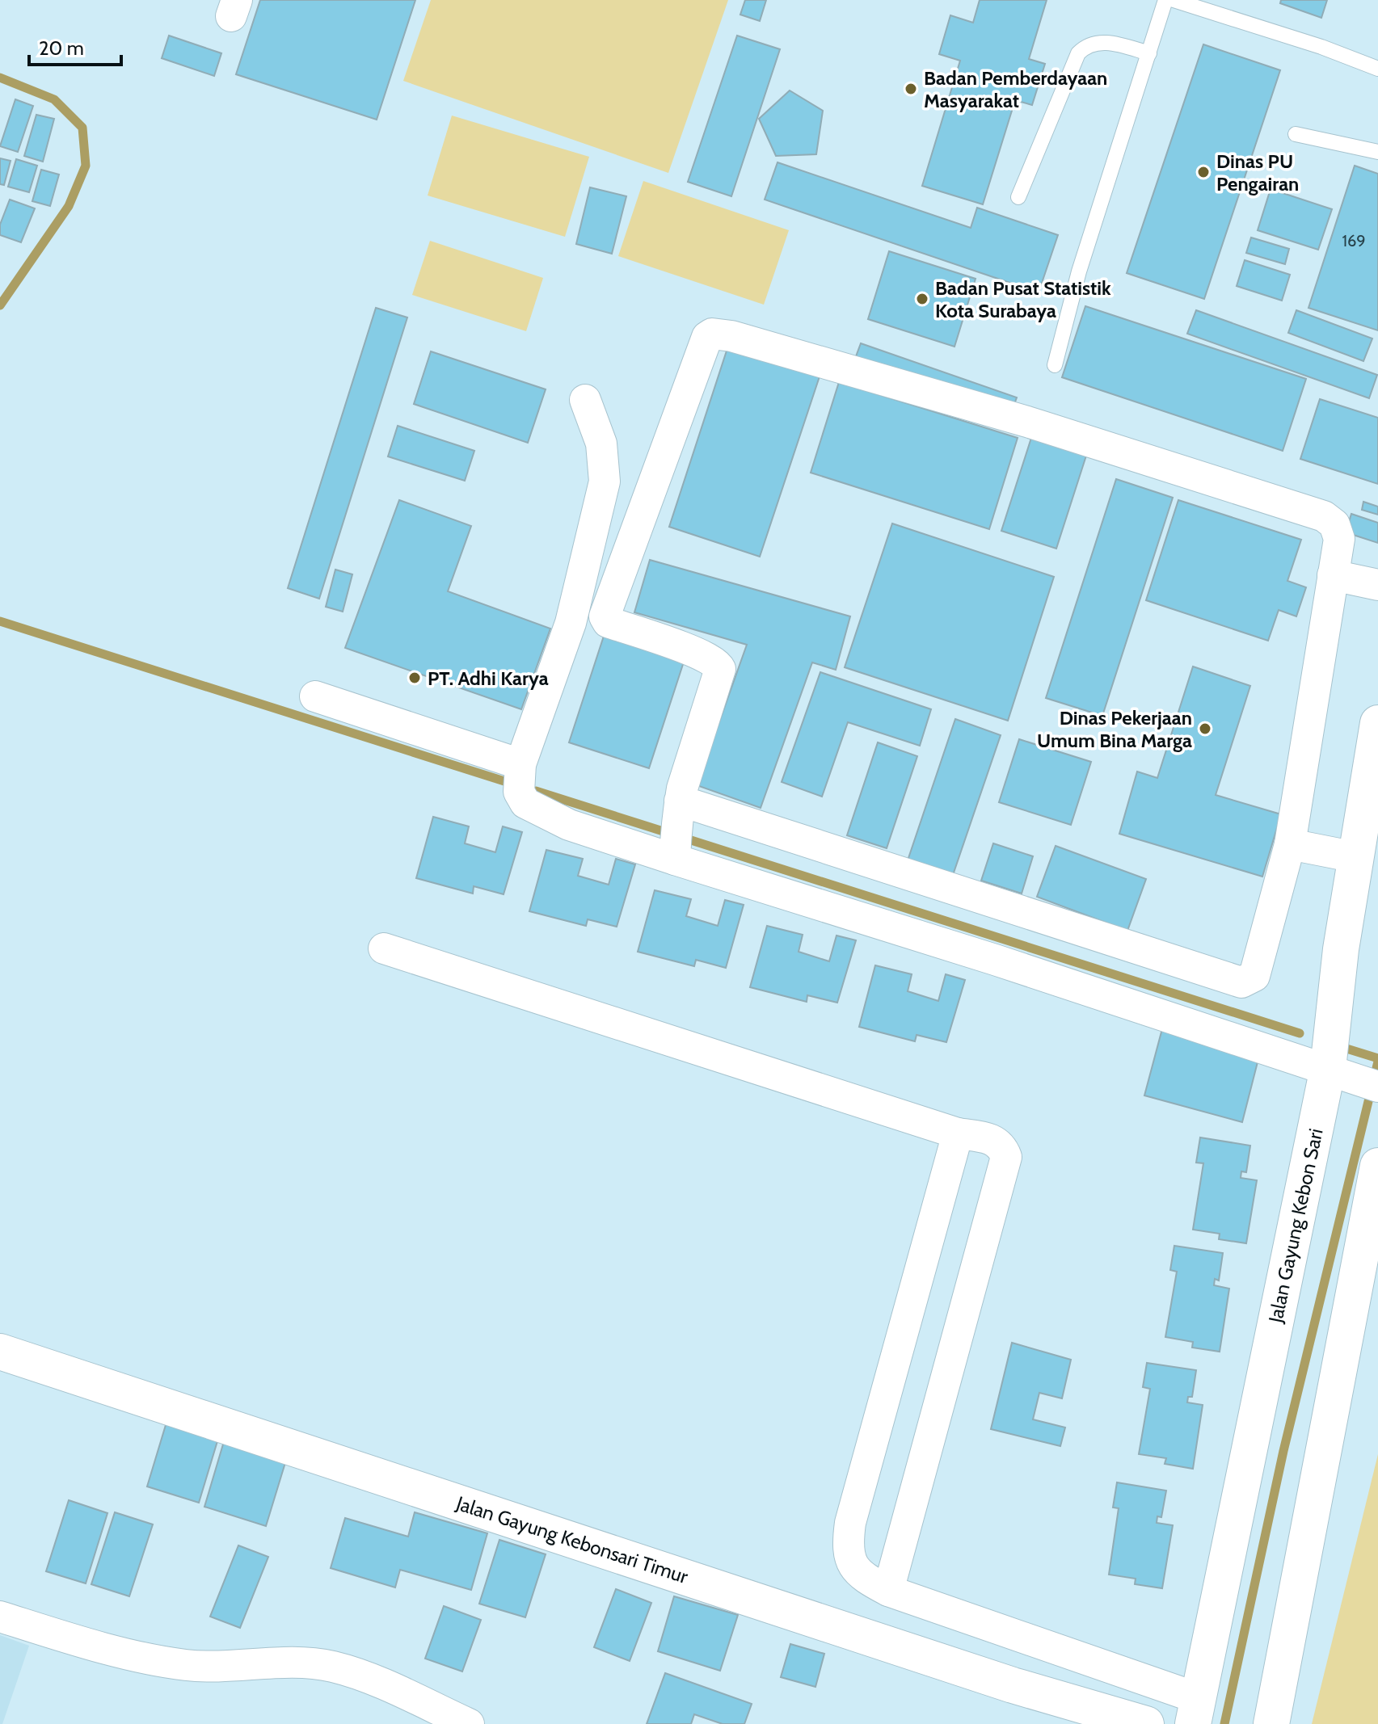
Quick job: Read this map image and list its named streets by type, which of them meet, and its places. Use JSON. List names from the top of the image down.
{
  "streets": {
    "main road": ["Jalan Gayung Kebon Sari", "Jalan Gayung Kebonsari Timur"]
  },
  "places": [
    "Badan Pemberdayaan Masyarakat",
    "Dinas PU Pengairan",
    "Badan Pusat Statistik Kota Surabaya",
    "PT. Adhi Karya",
    "Dinas Pekerjaan Umum Bina Marga"
  ],
  "house_numbers": ["169"],
  "scale_bar": "20 m"
}
